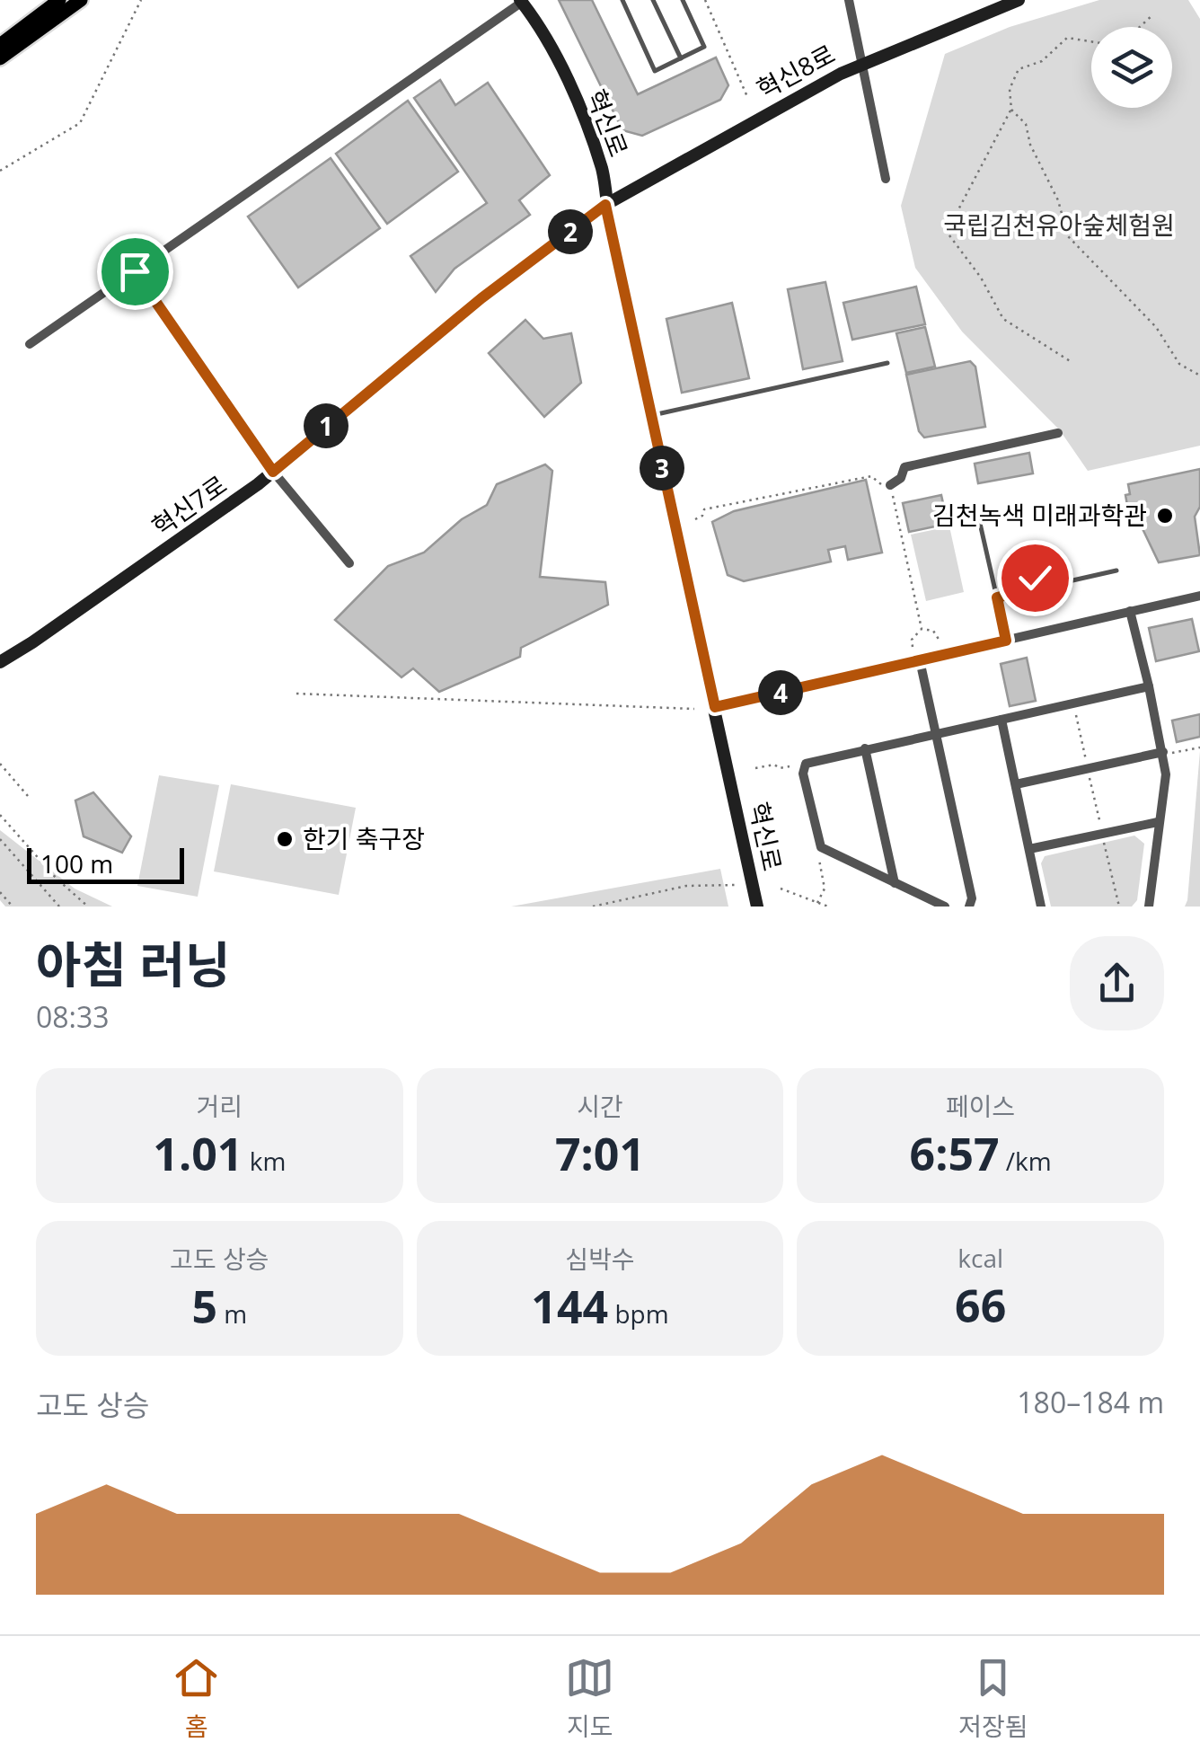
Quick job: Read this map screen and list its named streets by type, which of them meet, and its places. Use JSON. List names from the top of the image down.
{
  "streets": {
    "street": ["혁신8로", "혁신로", "혁신7로"]
  },
  "crossings": [
    ["혁신8로", "혁신로"],
    ["혁신8로", "혁신7로"],
    ["혁신로", "혁신7로"]
  ],
  "parks": ["국립김천유아숲체험원"],
  "places": ["김천녹색 미래과학관", "한기 축구장"],
  "scale_bar": "100 m",
  "page": {
    "pins": [
      "2",
      "1",
      "3",
      "4"
    ],
    "scale": "100 m",
    "heading": ["아침 러닝", "08:33"],
    "stats": [
      ["거리", "1.01 km"],
      ["시간", "7:01"],
      ["페이스", "6:57 /km"],
      ["고도 상승", "5 m"],
      ["심박수", "144 bpm"],
      ["kcal", "66"]
    ],
    "chart": ["고도 상승", "180–184 m"],
    "tabs": ["홈", "지도", "저장됨"]
  }
}
